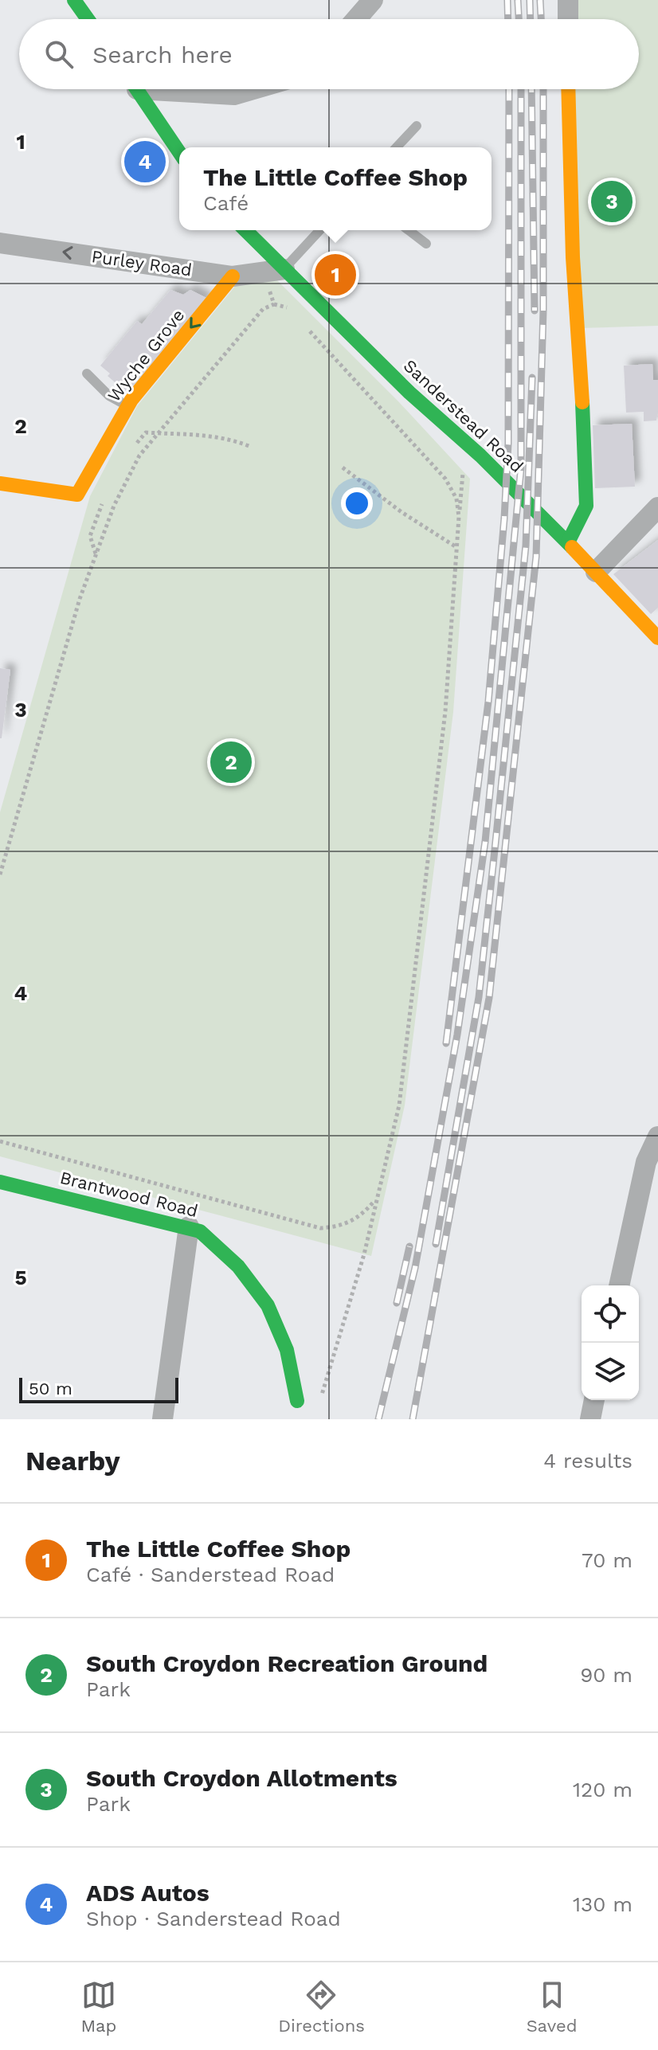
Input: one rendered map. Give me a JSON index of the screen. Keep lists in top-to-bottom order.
{
  "streets": {
    "street": [
      "Purley Road",
      "Wyche Grove",
      "Sanderstead Road",
      "Brantwood Road"
    ]
  },
  "crossings": [
    ["Purley Road", "Wyche Grove"],
    ["Purley Road", "Sanderstead Road"]
  ],
  "one_way": ["Purley Road", "Wyche Grove"],
  "scale_bar": "50 m",
  "page": {
    "search": "Search here",
    "pins": [
      "4",
      "3",
      "1",
      "2"
    ],
    "popup": ["The Little Coffee Shop", "Café"],
    "scale": "50 m",
    "heading": ["Nearby", "4 results"],
    "list": [
      {
        "mark": "1",
        "name": "The Little Coffee Shop",
        "note": "Café · Sanderstead Road",
        "value": "70 m"
      },
      {
        "mark": "2",
        "name": "South Croydon Recreation Ground",
        "note": "Park",
        "value": "90 m"
      },
      {
        "mark": "3",
        "name": "South Croydon Allotments",
        "note": "Park",
        "value": "120 m"
      },
      {
        "mark": "4",
        "name": "ADS Autos",
        "note": "Shop · Sanderstead Road",
        "value": "130 m"
      }
    ],
    "nav": ["Map", "Directions", "Saved"]
  },
  "grid": {
    "rows": [
      "1",
      "2",
      "3",
      "4",
      "5"
    ]
  }
}
